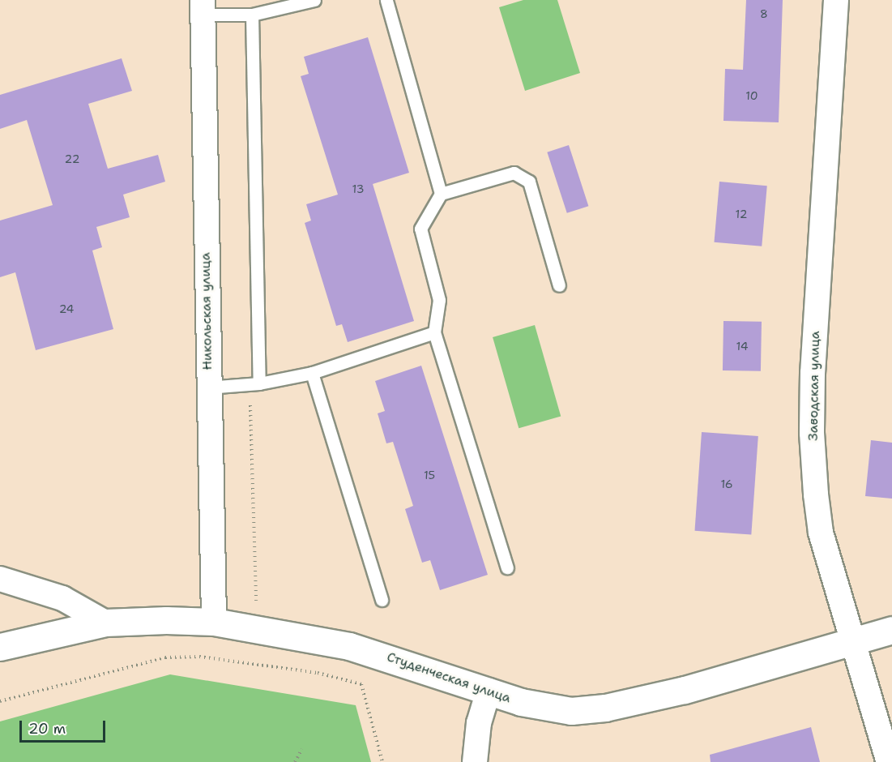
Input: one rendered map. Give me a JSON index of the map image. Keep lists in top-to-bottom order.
{
  "streets": {
    "street": ["Никольская улица", "Заводская улица", "Студенческая улица"]
  },
  "crossings": [
    ["Никольская улица", "Студенческая улица"],
    ["Заводская улица", "Студенческая улица"]
  ],
  "house_numbers": [
    "8",
    "10",
    "22",
    "13",
    "12",
    "24",
    "14",
    "15",
    "16"
  ],
  "scale_bar": "20 m"
}
